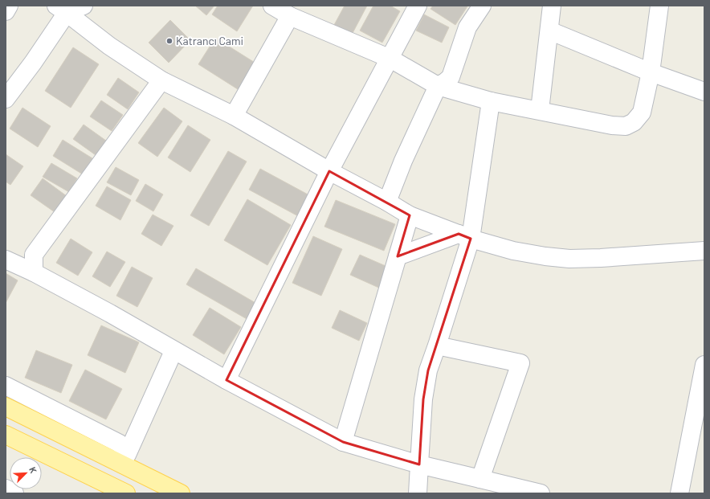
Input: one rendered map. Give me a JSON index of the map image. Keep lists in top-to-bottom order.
{
  "places": ["Katrancı Cami"],
  "north": "top right"
}
